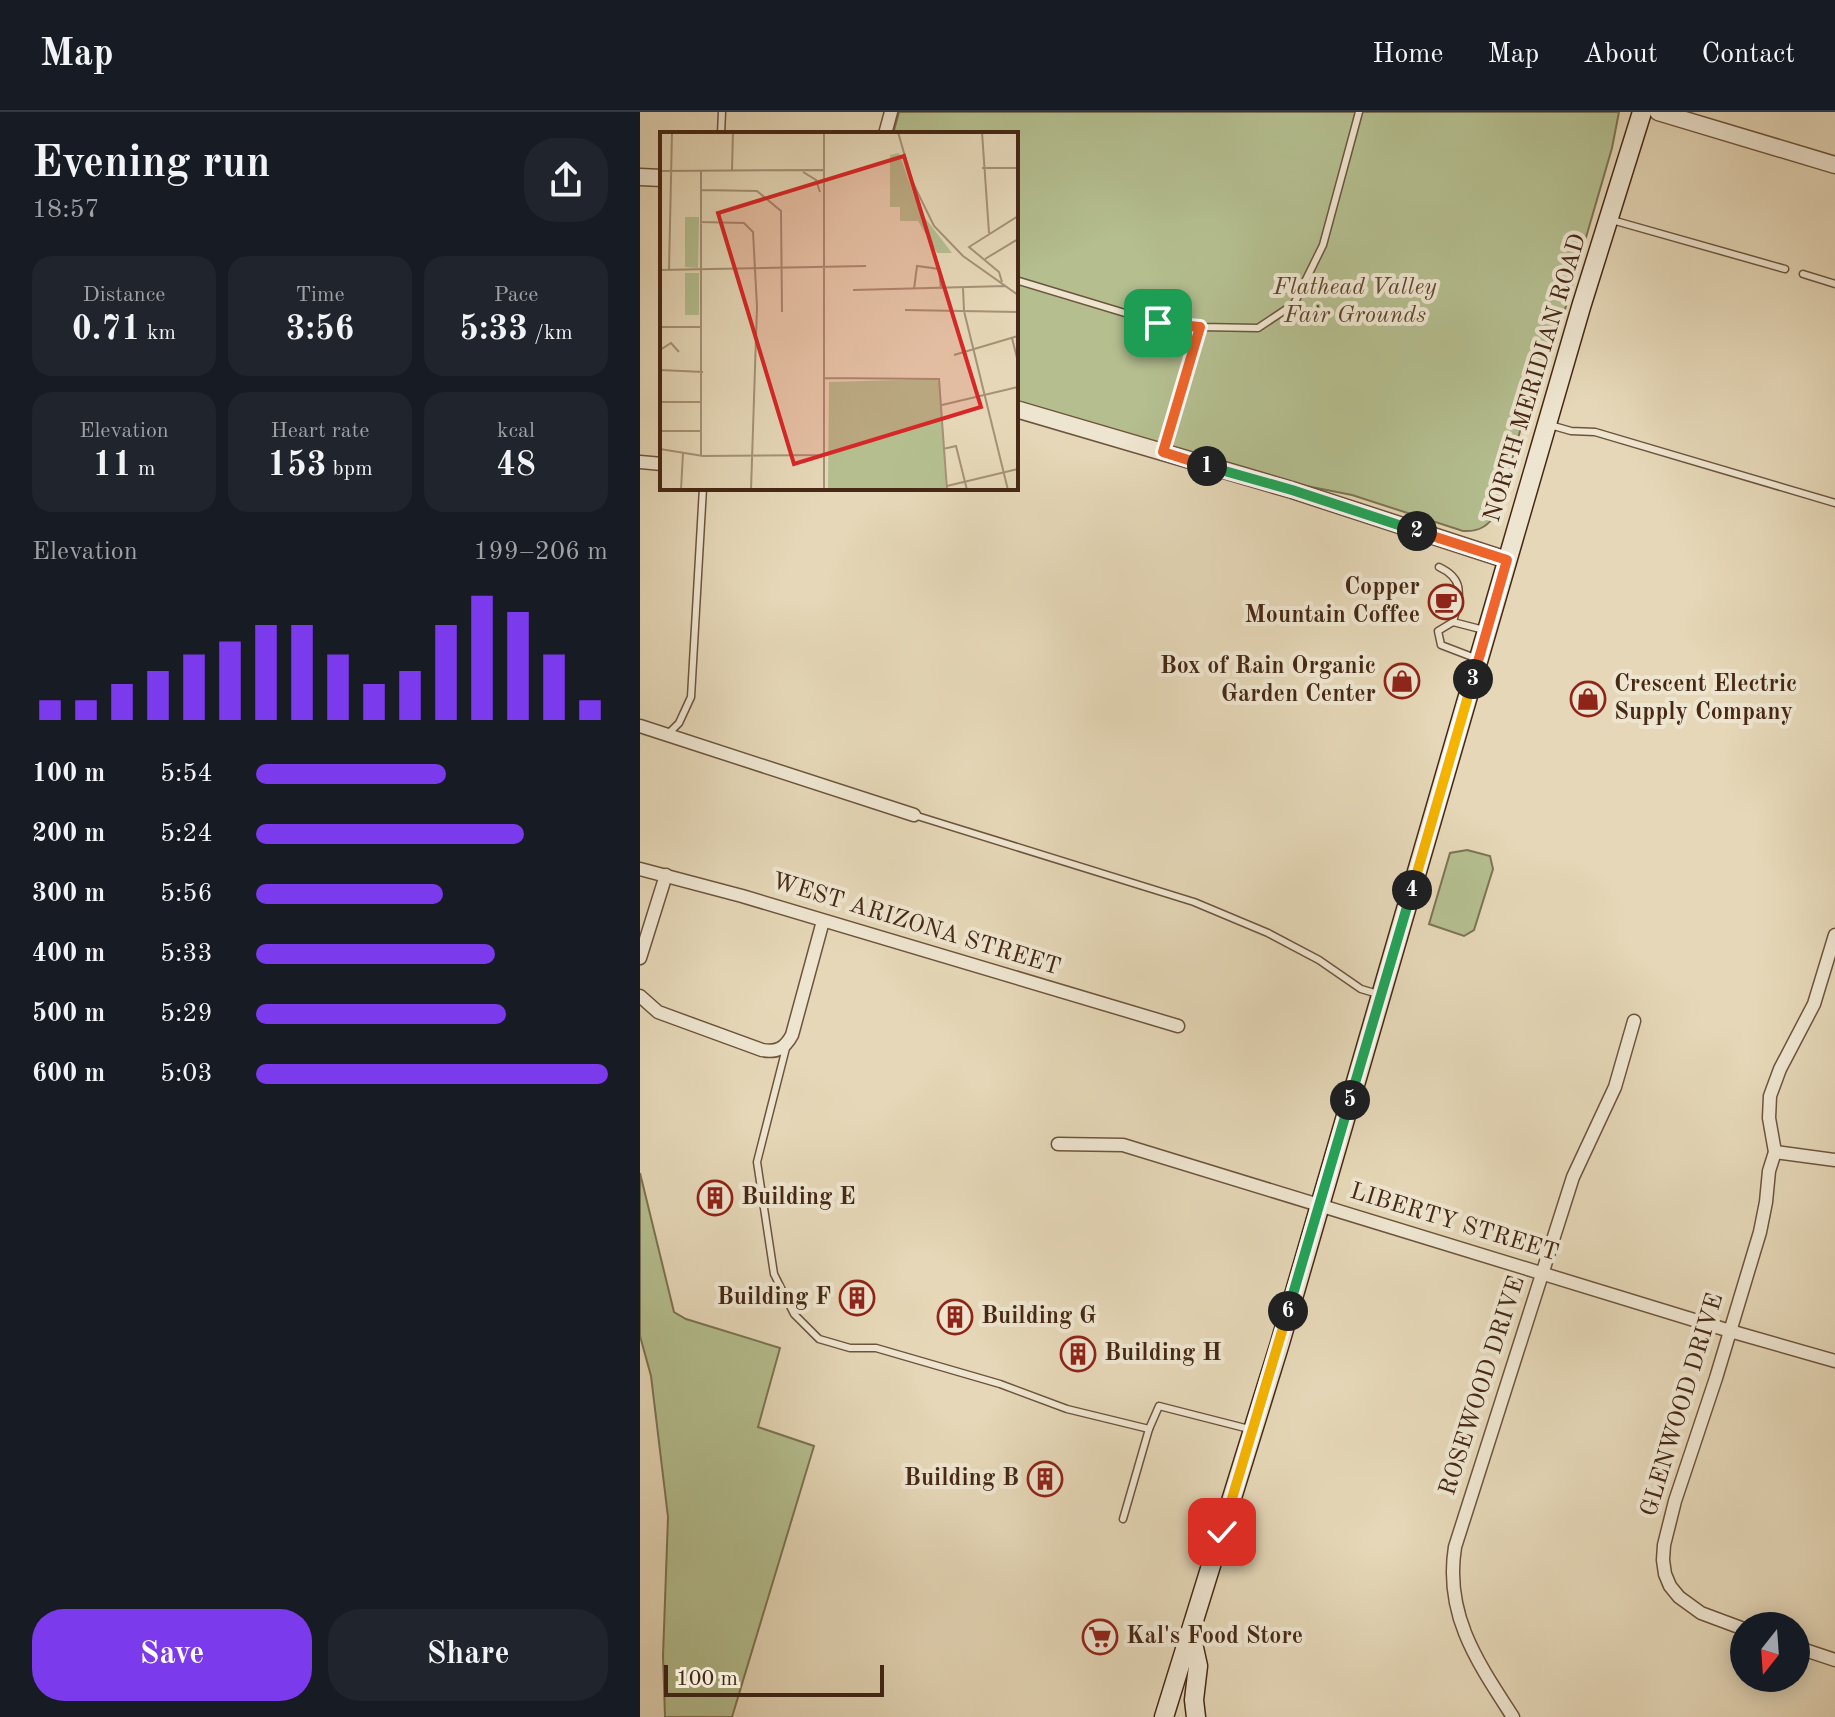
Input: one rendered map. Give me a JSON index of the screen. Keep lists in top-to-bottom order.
{
  "streets": {
    "main road": ["NORTH MERIDIAN ROAD"],
    "street": [
      "WEST ARIZONA STREET",
      "LIBERTY STREET",
      "ROSEWOOD DRIVE",
      "GLENWOOD DRIVE"
    ]
  },
  "crossings": [
    ["NORTH MERIDIAN ROAD", "LIBERTY STREET"],
    ["LIBERTY STREET", "ROSEWOOD DRIVE"],
    ["LIBERTY STREET", "GLENWOOD DRIVE"]
  ],
  "parks": ["Flathead Valley Fair Grounds"],
  "places": {
    "cafe": ["Copper Mountain Coffee"],
    "shop": ["Box of Rain Organic Garden Center", "Crescent Electric Supply Company"],
    "building": [
      "Building E",
      "Building F",
      "Building G",
      "Building H",
      "Building B"
    ],
    "supermarket": ["Kal's Food Store"]
  },
  "scale_bar": "100 m",
  "north": "bottom",
  "page": {
    "header": "Map",
    "nav": [
      "Home",
      "Map",
      "About",
      "Contact"
    ],
    "heading": ["Evening run", "18:57"],
    "stats": [
      ["Distance", "0.71 km"],
      ["Time", "3:56"],
      ["Pace", "5:33 /km"],
      ["Elevation", "11 m"],
      ["Heart rate", "153 bpm"],
      ["kcal", "48"]
    ],
    "pins": [
      "1",
      "2",
      "3",
      "4",
      "5",
      "6"
    ],
    "chart": ["Elevation", "199–206 m"],
    "list": [
      {
        "name": "100 m",
        "note": "5:54"
      },
      {
        "name": "200 m",
        "note": "5:24"
      },
      {
        "name": "300 m",
        "note": "5:56"
      },
      {
        "name": "400 m",
        "note": "5:33"
      },
      {
        "name": "500 m",
        "note": "5:29"
      },
      {
        "name": "600 m",
        "note": "5:03"
      }
    ],
    "buttons": ["Save", "Share"],
    "scale": "100 m"
  }
}
